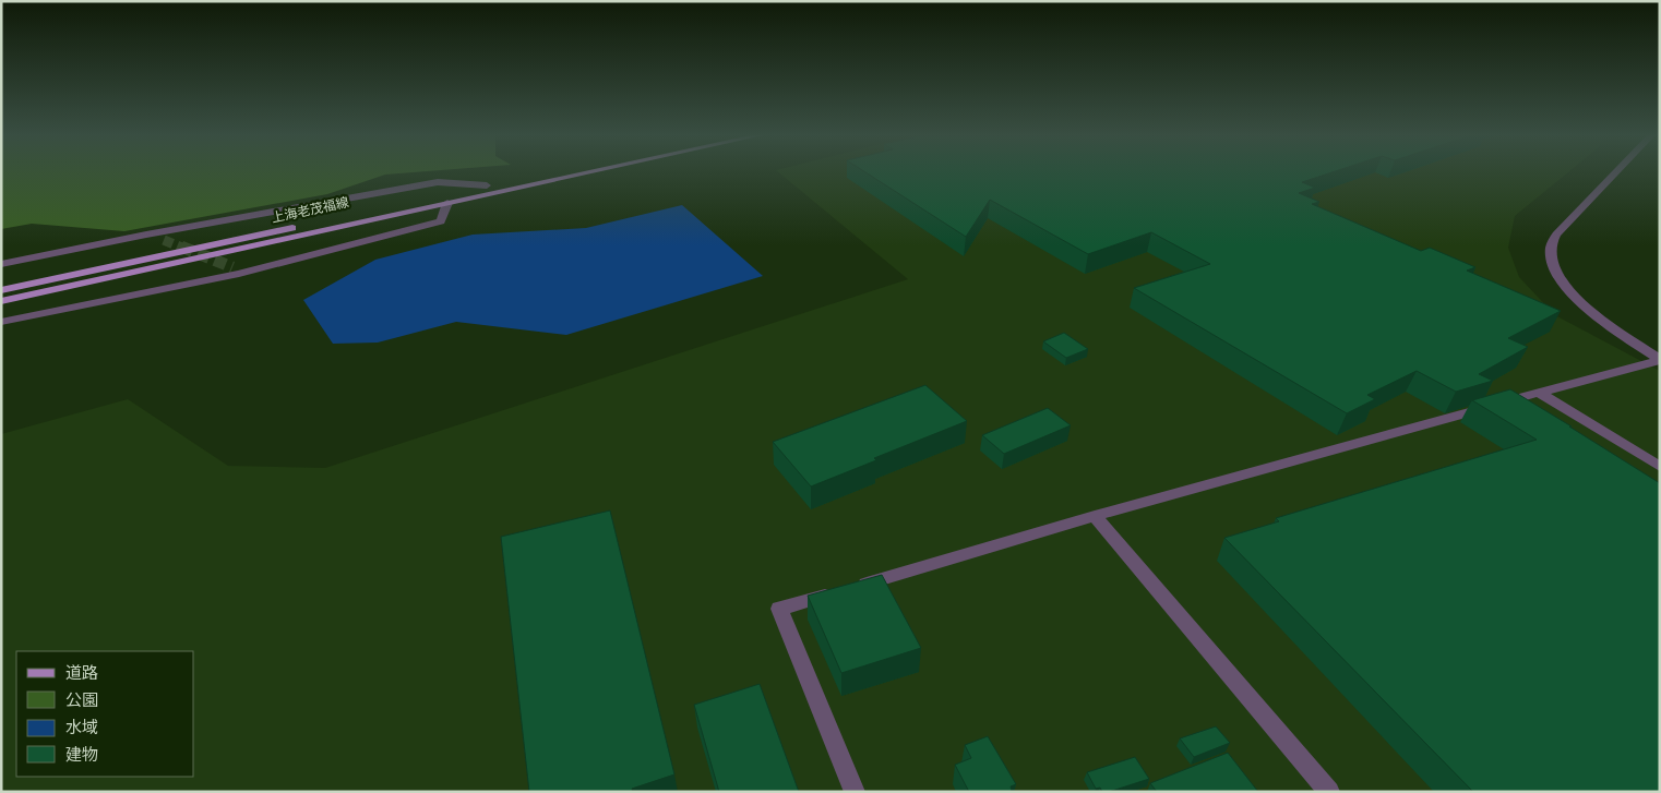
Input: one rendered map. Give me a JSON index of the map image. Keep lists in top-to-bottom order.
{
  "streets": {
    "main road": ["上海老茂福線"]
  },
  "legend": [
    "道路",
    "公園",
    "水域",
    "建物"
  ]
}
